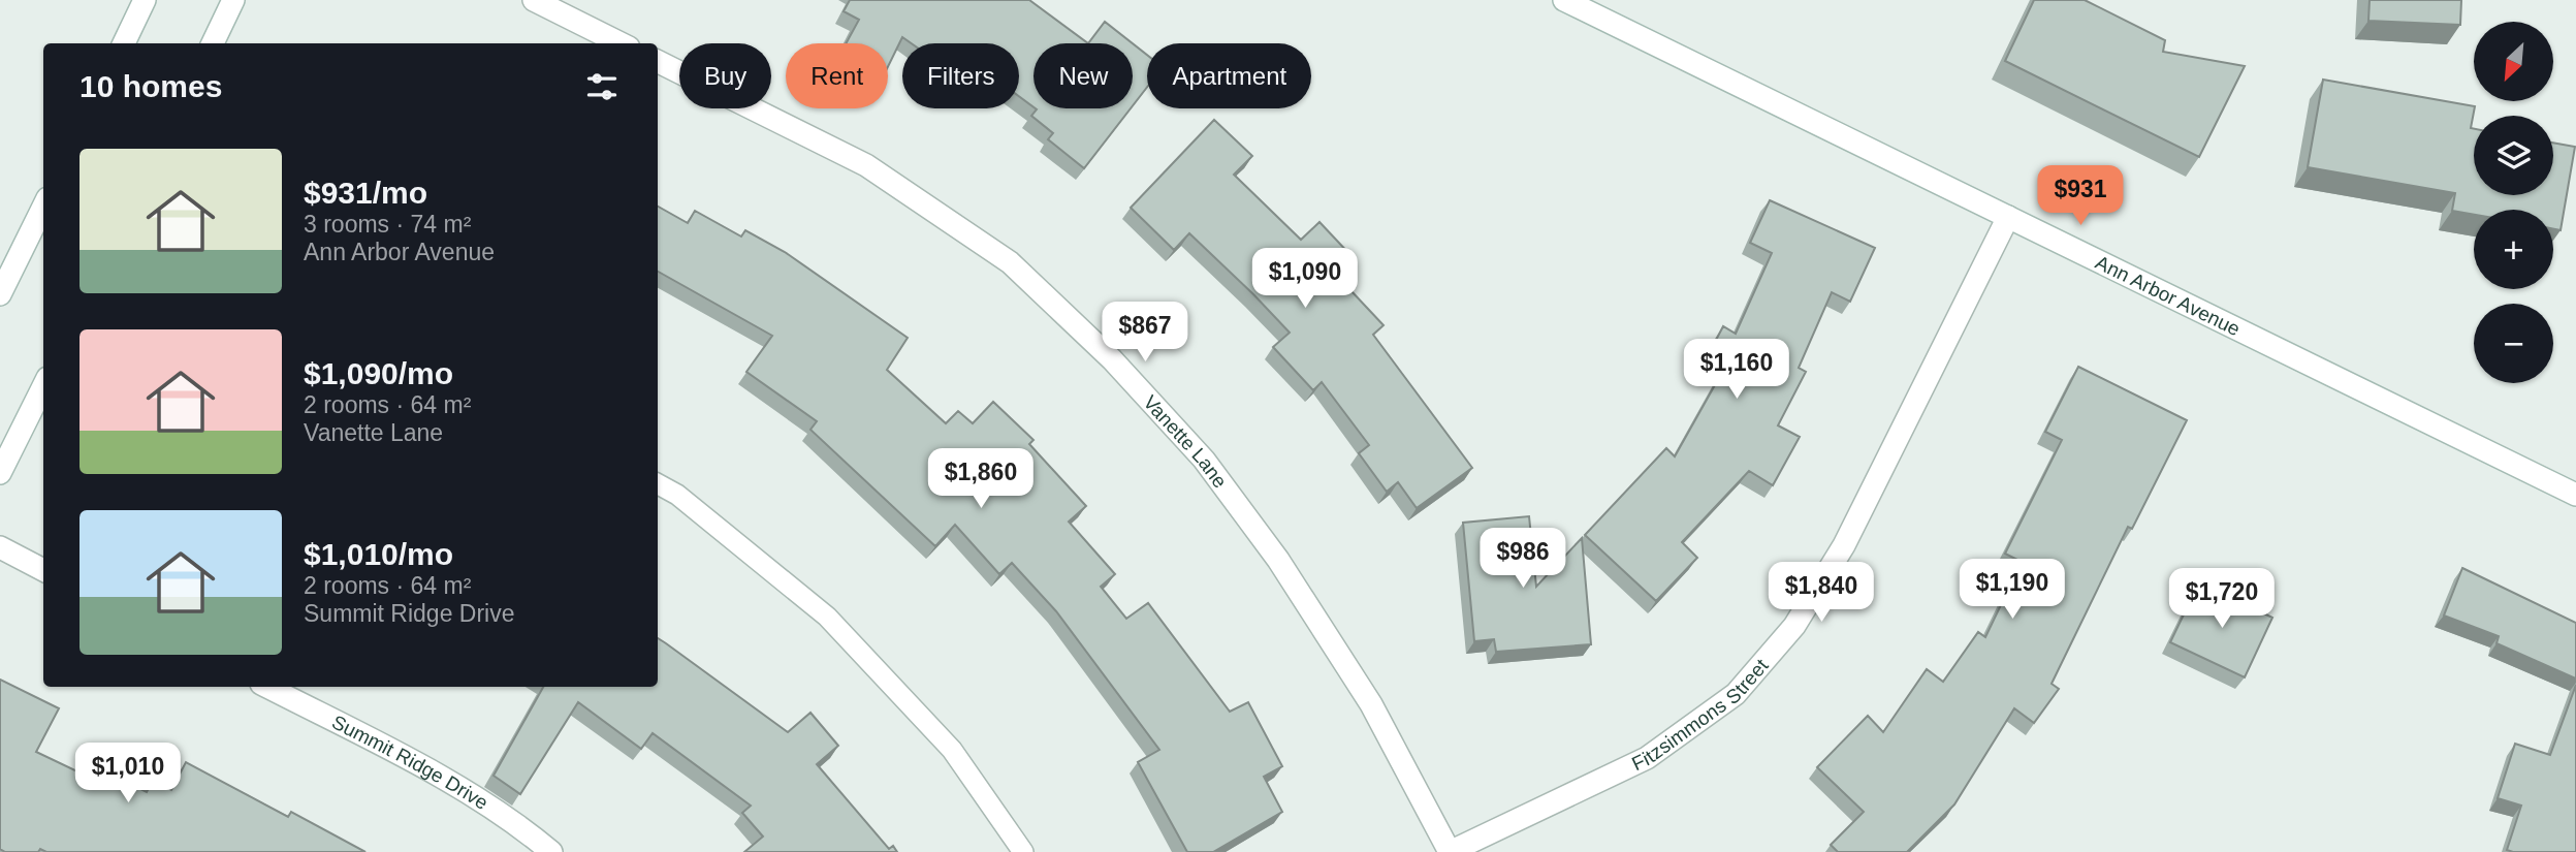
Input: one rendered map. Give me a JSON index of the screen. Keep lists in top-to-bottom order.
{
  "streets": {
    "street": [
      "Ann Arbor Avenue",
      "Vanette Lane",
      "Fitzsimmons Street",
      "Summit Ridge Drive"
    ]
  },
  "crossings": [
    ["Ann Arbor Avenue", "Fitzsimmons Street"],
    ["Vanette Lane", "Fitzsimmons Street"]
  ],
  "north": "bottom left",
  "page": {
    "map_buttons": ["+", "−"],
    "chip": [
      "Buy",
      "Rent",
      "Filters",
      "New",
      "Apartment"
    ],
    "heading": "10 homes",
    "list": [
      {
        "name": "$931/mo",
        "note": "3 rooms · 74 m² · Ann Arbor Avenue"
      },
      {
        "name": "$1,090/mo",
        "note": "2 rooms · 64 m² · Vanette Lane"
      },
      {
        "name": "$1,010/mo",
        "note": "2 rooms · 64 m² · Summit Ridge Drive"
      }
    ],
    "price": [
      "$931",
      "$1,090",
      "$867",
      "$1,160",
      "$1,860",
      "$986",
      "$1,190",
      "$1,840",
      "$1,720",
      "$1,010"
    ]
  }
}
